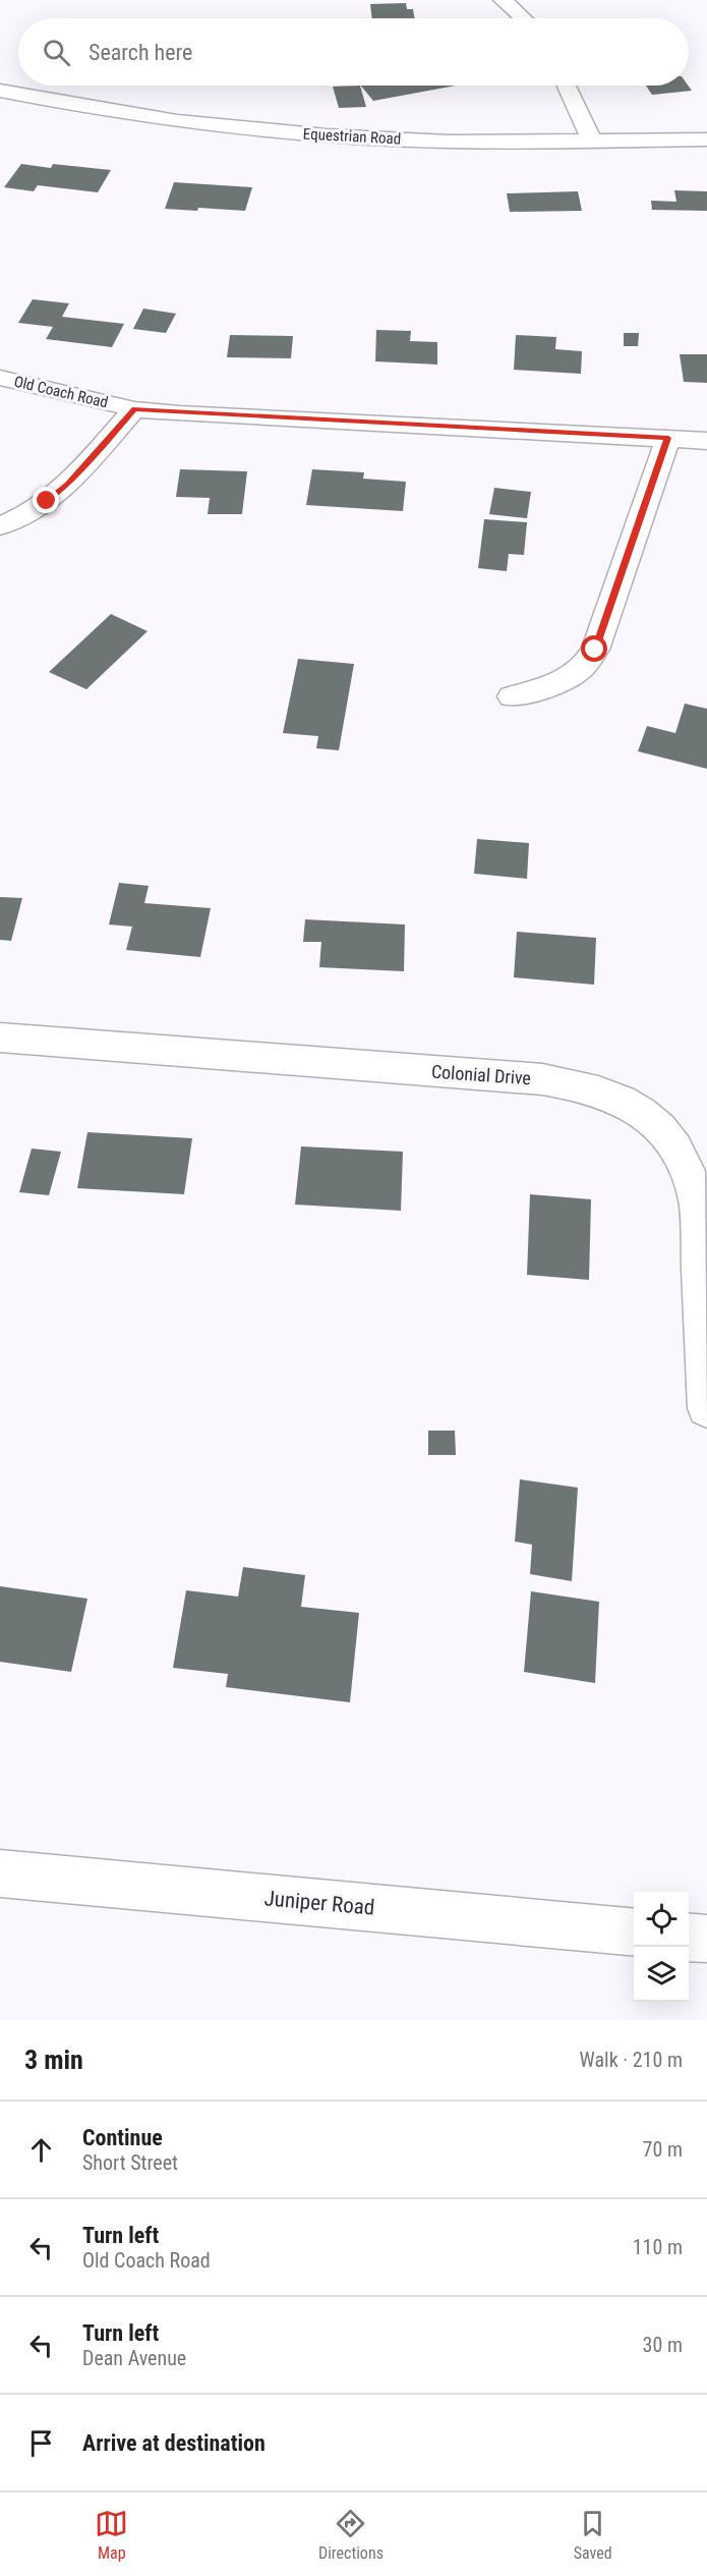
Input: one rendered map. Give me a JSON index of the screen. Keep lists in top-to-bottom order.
{
  "streets": {
    "street": [
      "Equestrian Road",
      "Old Coach Road",
      "Colonial Drive",
      "Juniper Road"
    ]
  },
  "page": {
    "search": "Search here",
    "heading": ["3 min", "Walk · 210 m"],
    "list": [
      ["Continue", "Short Street", "70 m"],
      ["Turn left", "Old Coach Road", "110 m"],
      ["Turn left", "Dean Avenue", "30 m"],
      "Arrive at destination"
    ],
    "nav": ["Map", "Directions", "Saved"]
  }
}
